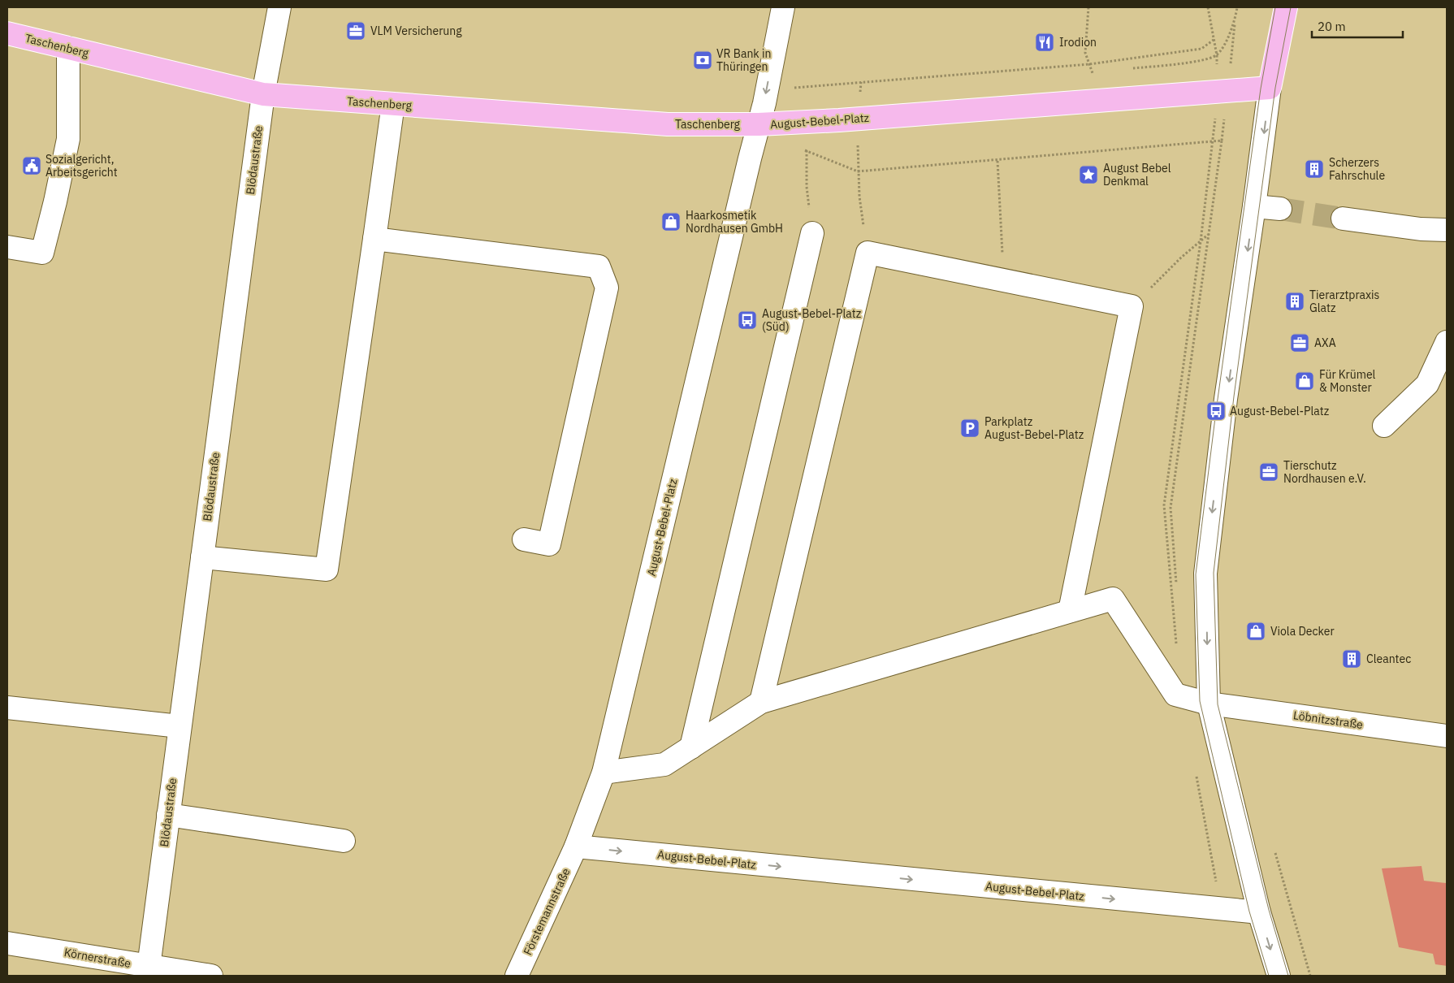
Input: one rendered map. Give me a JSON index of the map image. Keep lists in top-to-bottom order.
{
  "streets": {
    "main road": ["Taschenberg", "August-Bebel-Platz"],
    "street": [
      "Blödaustraße",
      "Löbnitzstraße",
      "Förstemannstraße",
      "Körnerstraße"
    ]
  },
  "crossings": [
    ["Taschenberg", "August-Bebel-Platz"],
    ["Taschenberg", "Blödaustraße"],
    ["August-Bebel-Platz", "Förstemannstraße"],
    ["Blödaustraße", "Körnerstraße"]
  ],
  "one_way": ["August-Bebel-Platz"],
  "places": {
    "office": ["VLM Versicherung", "AXA", "Tierschutz Nordhausen e.V."],
    "restaurant": ["Irodion"],
    "bank": ["VR Bank in Thüringen"],
    "public building": ["Sozialgericht, Arbeitsgericht"],
    "building": ["Scherzers Fahrschule", "Tierarztpraxis Glatz", "Cleantec"],
    "place": ["August Bebel Denkmal"],
    "shop": ["Haarkosmetik Nordhausen GmbH", "Für Krümel & Monster", "Viola Decker"],
    "bus stop": ["August-Bebel-Platz (Süd)", "August-Bebel-Platz"],
    "parking": ["Parkplatz August-Bebel-Platz"]
  },
  "scale_bar": "20 m"
}
